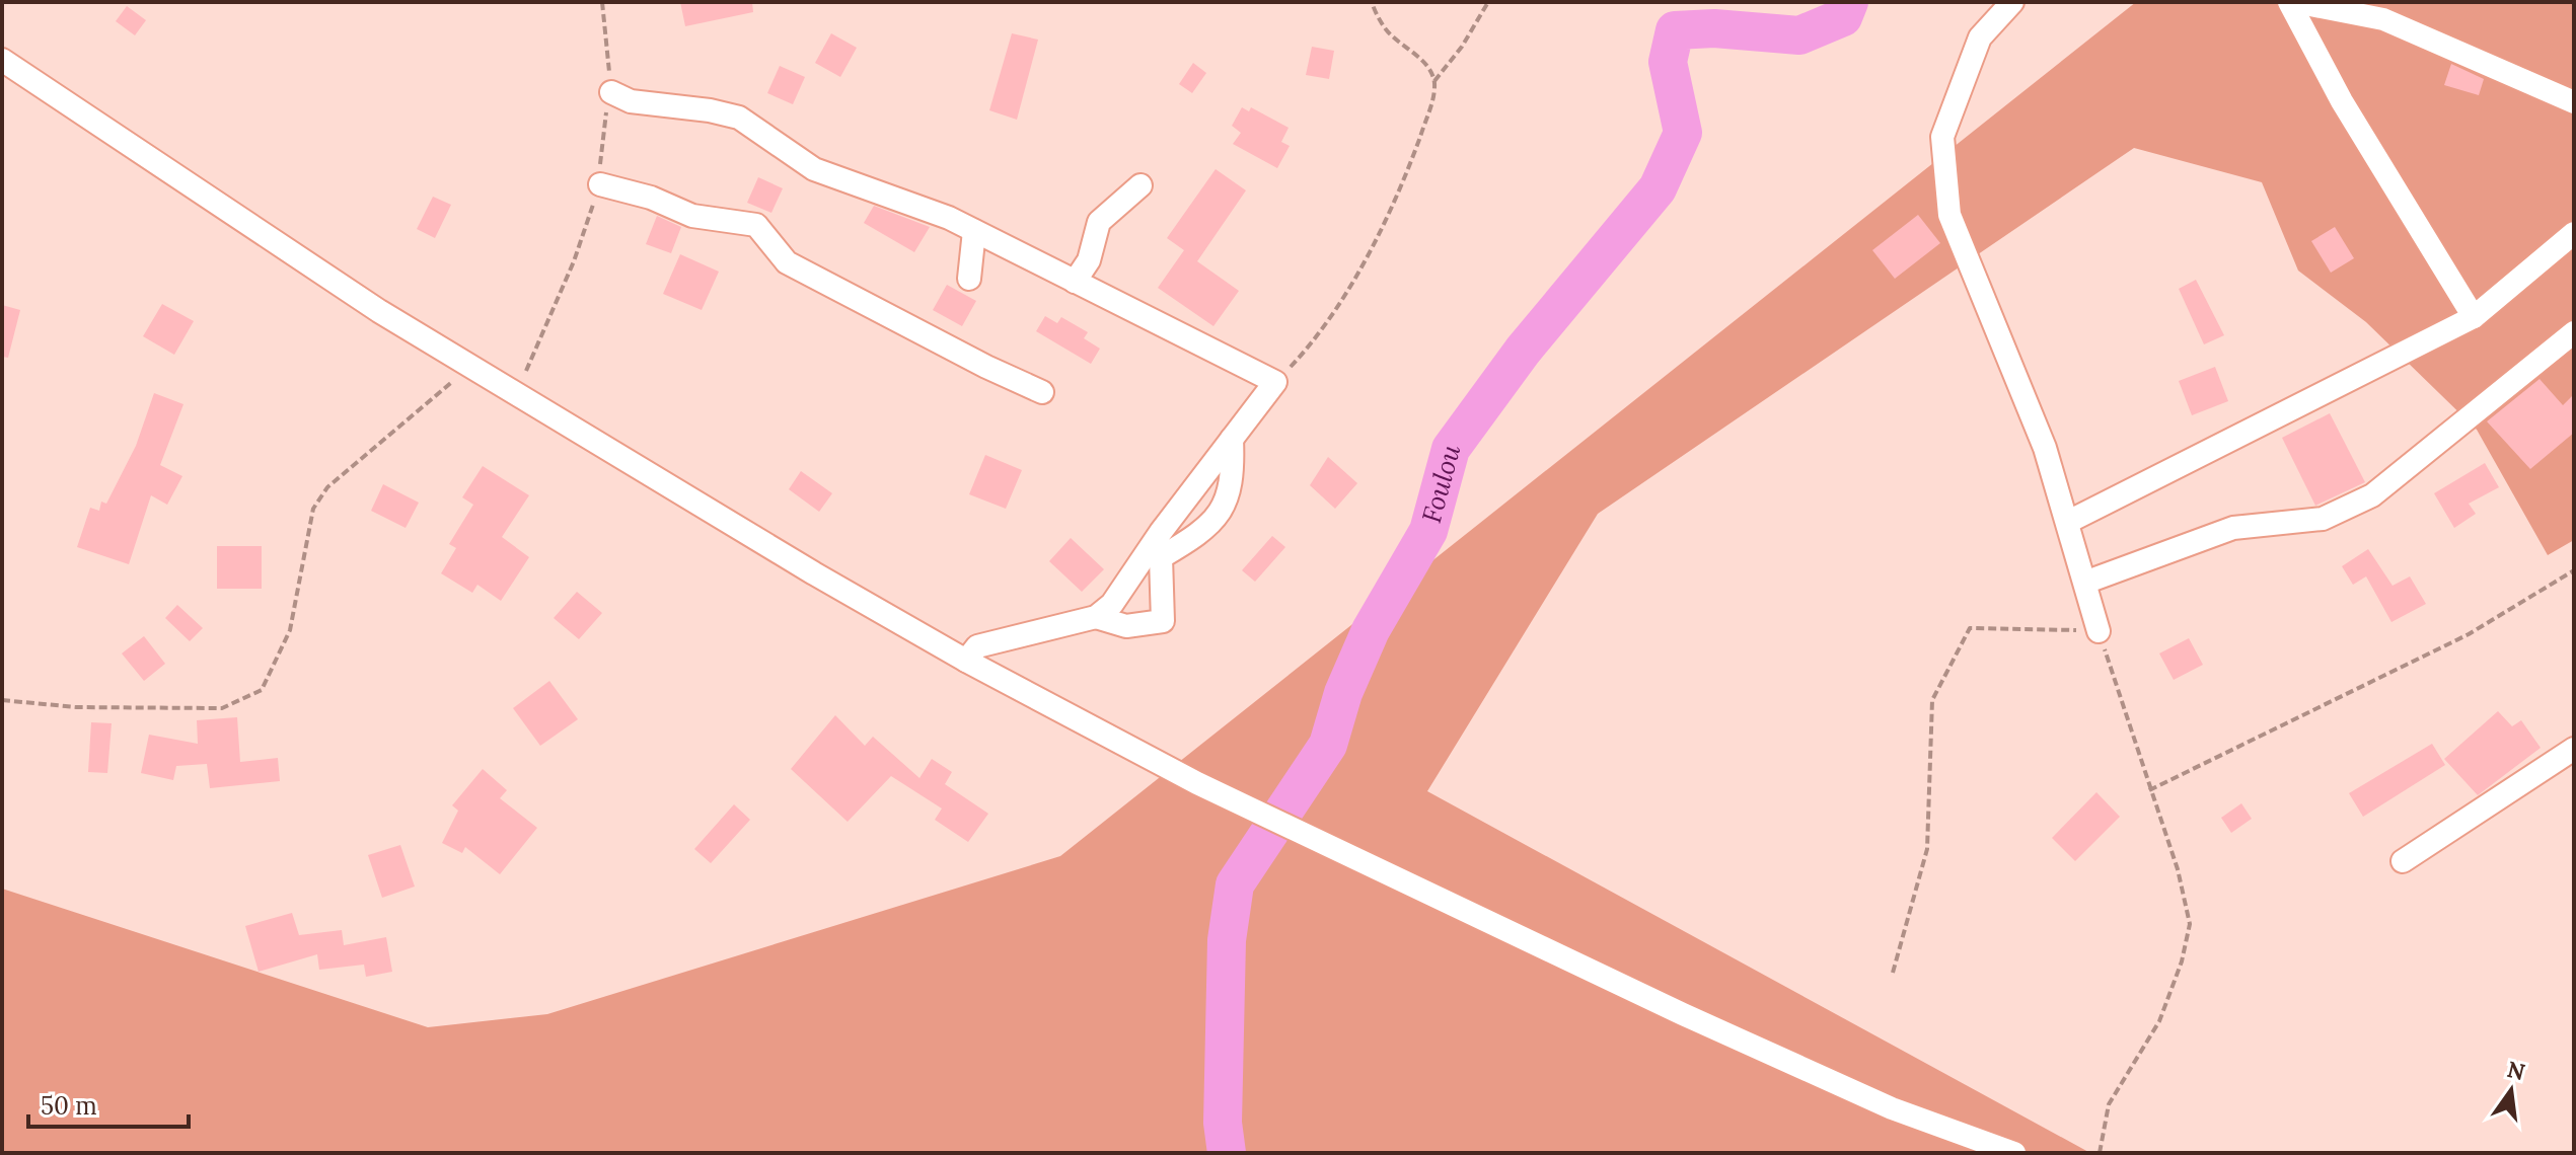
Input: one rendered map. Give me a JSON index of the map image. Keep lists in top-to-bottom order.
{
  "water": ["Foulou"],
  "scale_bar": "50 m",
  "north": "top"
}
